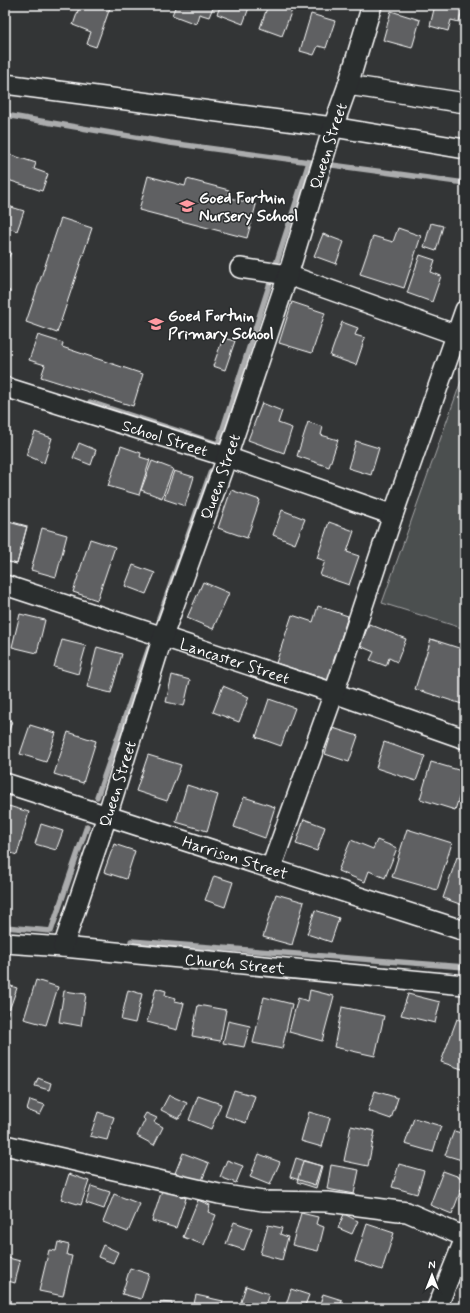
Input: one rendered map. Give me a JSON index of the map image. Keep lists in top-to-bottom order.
{
  "streets": {
    "street": [
      "Queen Street",
      "School Street",
      "Lancaster Street",
      "Harrison Street",
      "Church Street"
    ]
  },
  "crossings": [
    ["Queen Street", "School Street"],
    ["Queen Street", "Lancaster Street"],
    ["Queen Street", "Harrison Street"],
    ["Queen Street", "Church Street"]
  ],
  "places": {
    "school or university": ["Goed Fortuin Nursery School", "Goed Fortuin Primary School"]
  },
  "north": "top"
}
